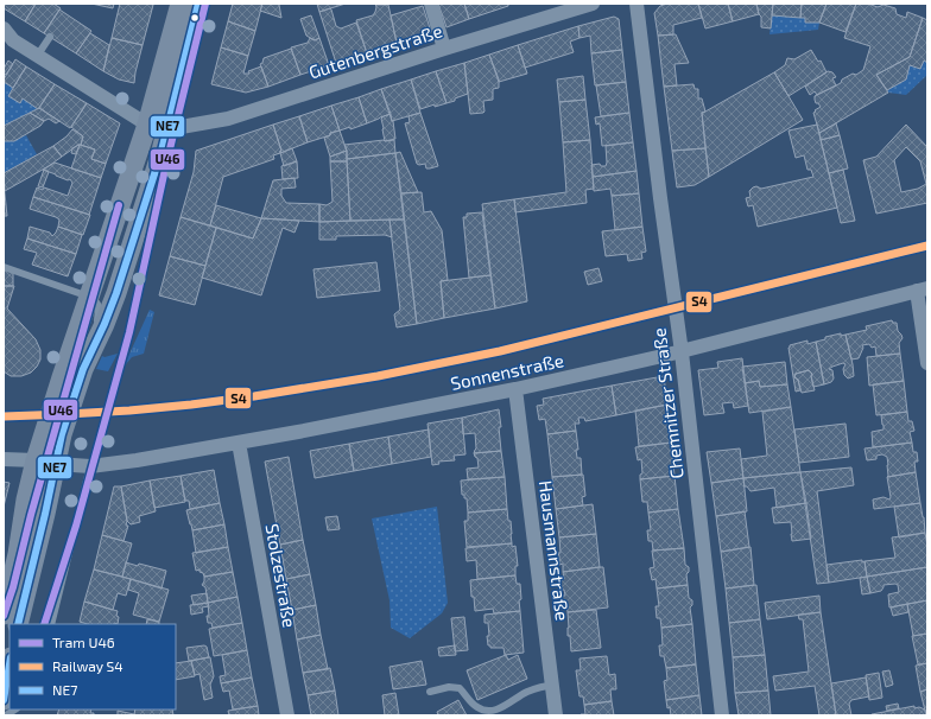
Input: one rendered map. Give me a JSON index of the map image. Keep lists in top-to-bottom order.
{
  "streets": {
    "street": [
      "Gutenbergstraße",
      "Sonnenstraße",
      "Chemnitzer Straße",
      "Hausmannstraße",
      "Stolzestraße"
    ]
  },
  "crossings": [
    ["Sonnenstraße", "Chemnitzer Straße"],
    ["Sonnenstraße", "Hausmannstraße"],
    ["Sonnenstraße", "Stolzestraße"]
  ],
  "lines": ["tram line U46", "transit line NE7", "rail line S4"],
  "legend": ["Tram U46", "Railway S4", "NE7"]
}
